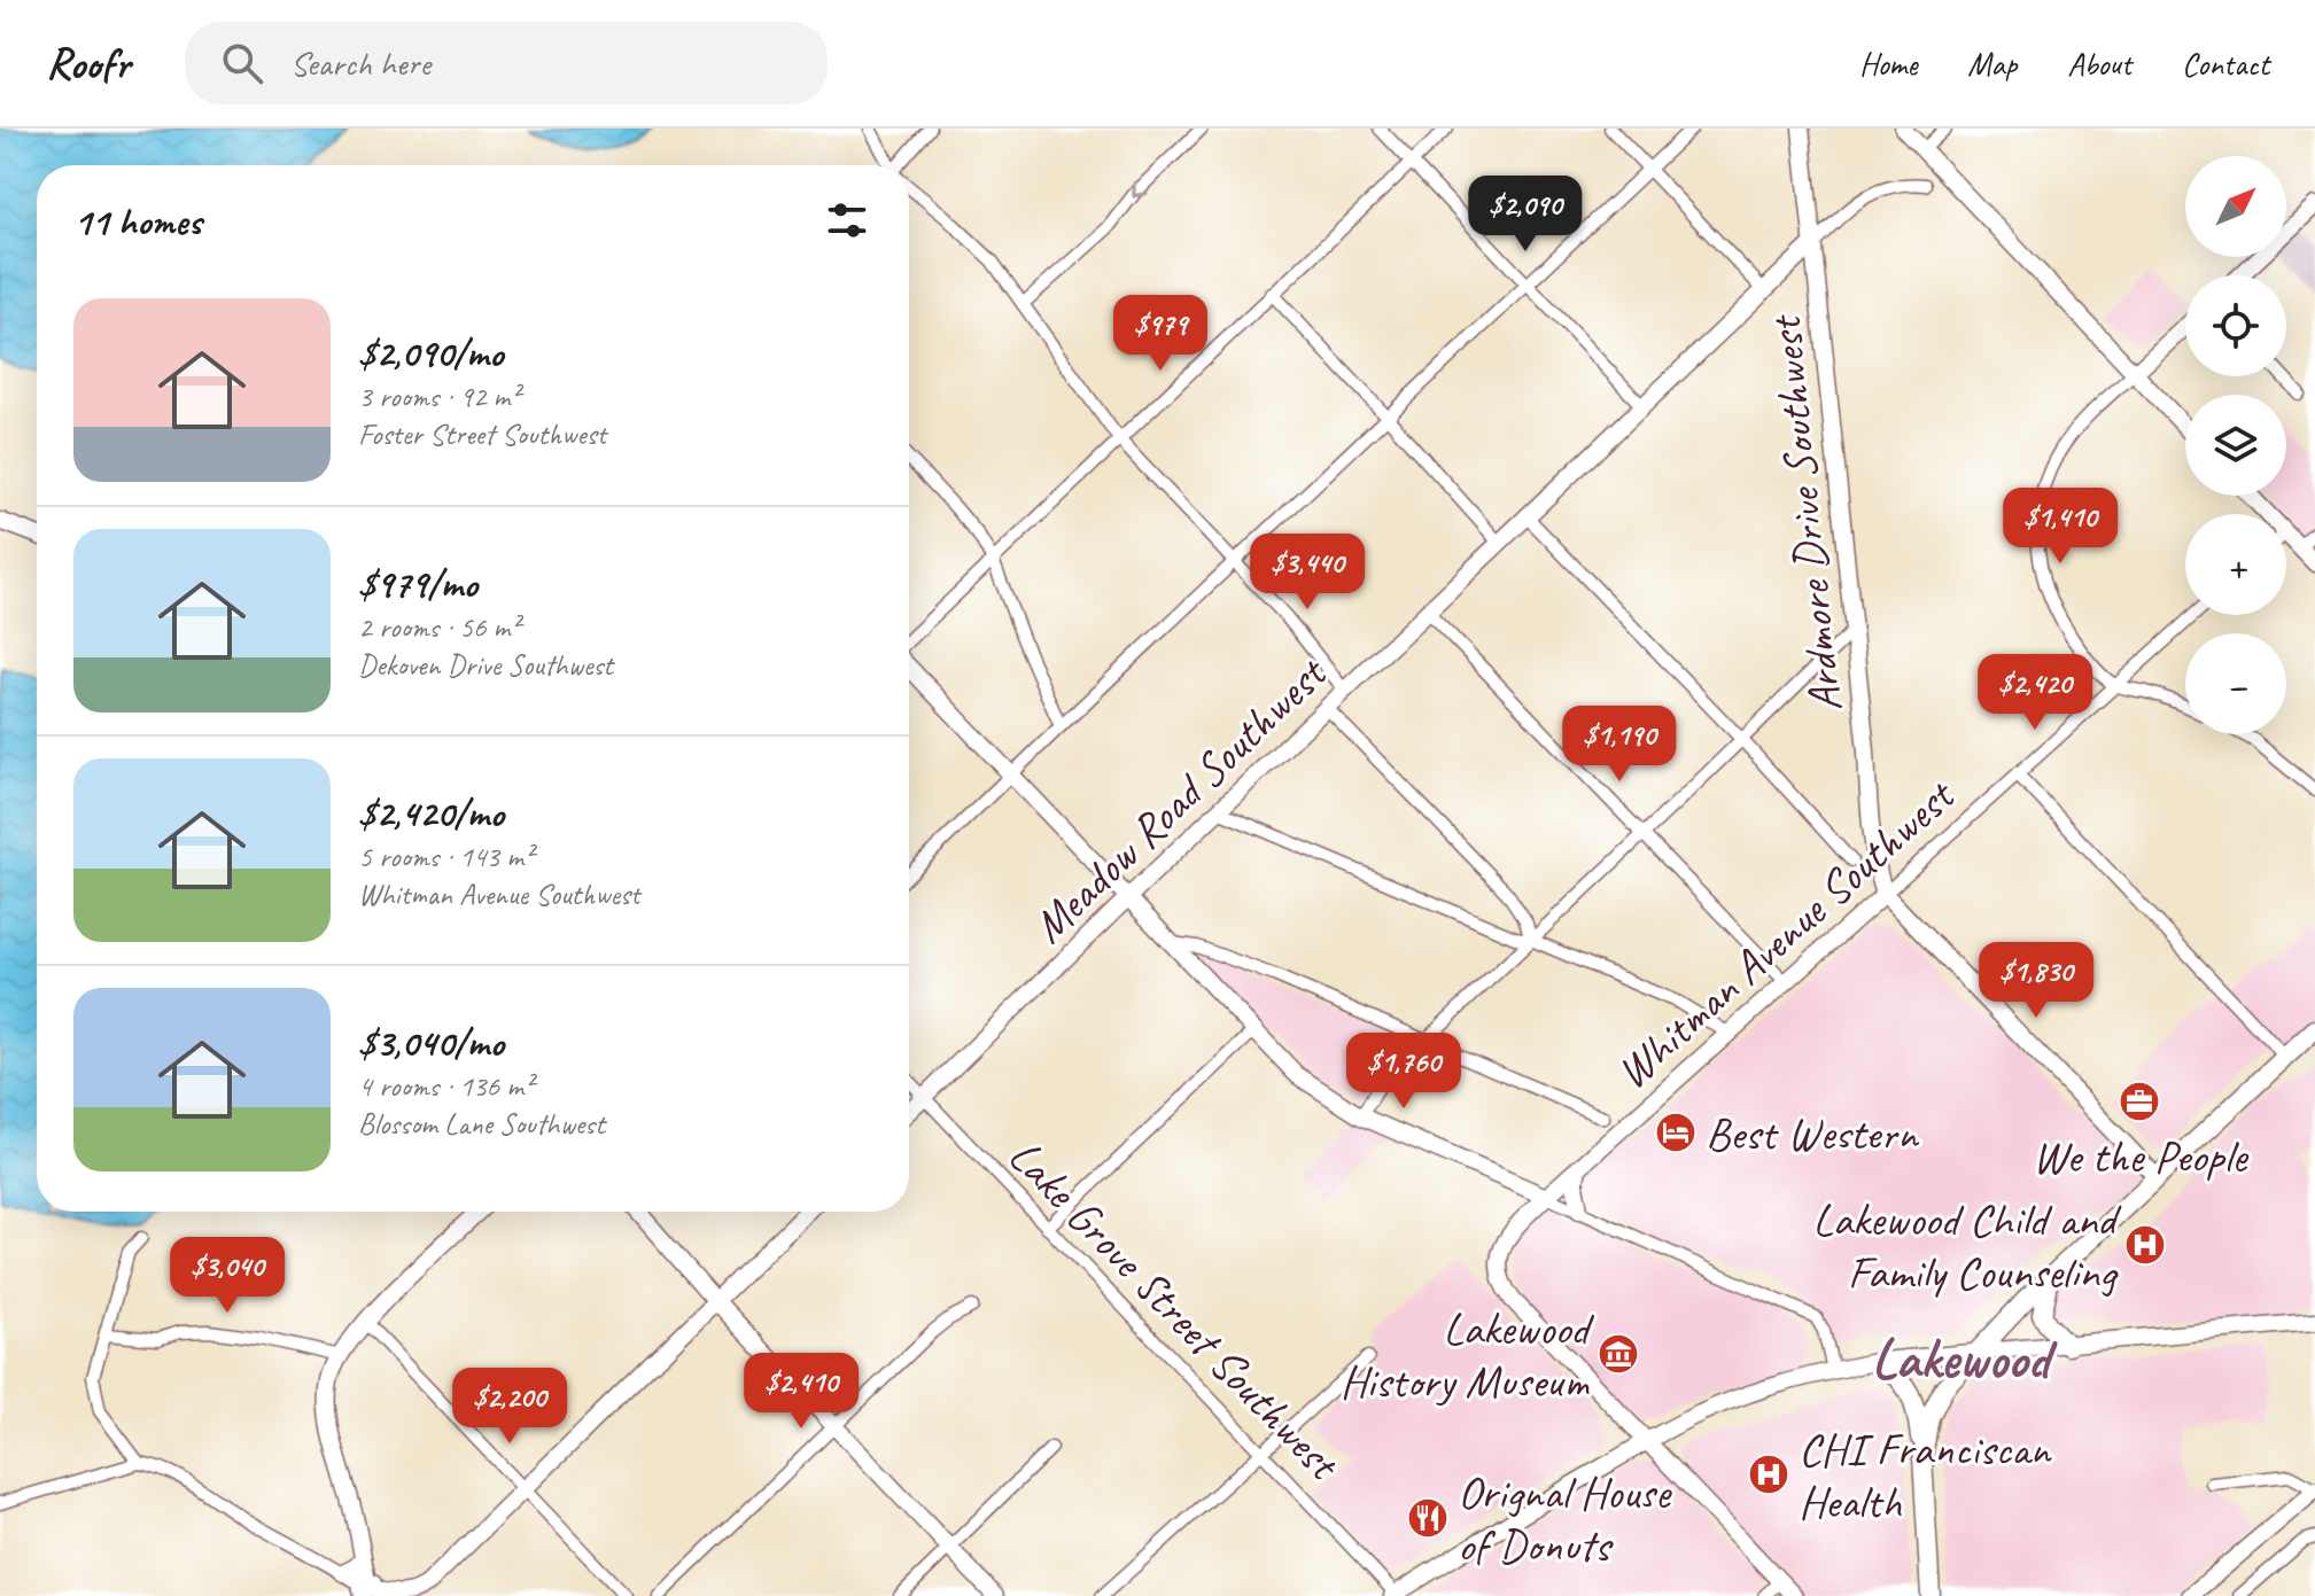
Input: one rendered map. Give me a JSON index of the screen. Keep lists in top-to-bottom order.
{
  "streets": {
    "street": [
      "Ardmore Drive Southwest",
      "Meadow Road Southwest",
      "Whitman Avenue Southwest",
      "Lake Grove Street Southwest"
    ]
  },
  "crossings": [
    ["Ardmore Drive Southwest", "Meadow Road Southwest"],
    ["Ardmore Drive Southwest", "Whitman Avenue Southwest"],
    ["Meadow Road Southwest", "Lake Grove Street Southwest"]
  ],
  "districts": ["Lakewood"],
  "places": {
    "office": ["We the People"],
    "hotel": ["Best Western"],
    "hospital": ["Lakewood Child and Family Counseling", "CHI Franciscan Health"],
    "museum": ["Lakewood History Museum"],
    "restaurant": ["Orignal House of Donuts"]
  },
  "north": "top right",
  "page": {
    "header": "Roofr",
    "search": "Search here",
    "nav": [
      "Home",
      "Map",
      "About",
      "Contact"
    ],
    "map_buttons": ["+", "−"],
    "heading": "11 homes",
    "price": [
      "$2,090",
      "$979",
      "$1,410",
      "$3,440",
      "$2,420",
      "$1,190",
      "$1,830",
      "$1,760",
      "$3,040",
      "$2,410",
      "$2,200"
    ],
    "list": [
      {
        "name": "$2,090/mo",
        "note": "3 rooms · 92 m² · Foster Street Southwest"
      },
      {
        "name": "$979/mo",
        "note": "2 rooms · 56 m² · Dekoven Drive Southwest"
      },
      {
        "name": "$2,420/mo",
        "note": "5 rooms · 143 m² · Whitman Avenue Southwest"
      },
      {
        "name": "$3,040/mo",
        "note": "4 rooms · 136 m² · Blossom Lane Southwest"
      }
    ]
  }
}
